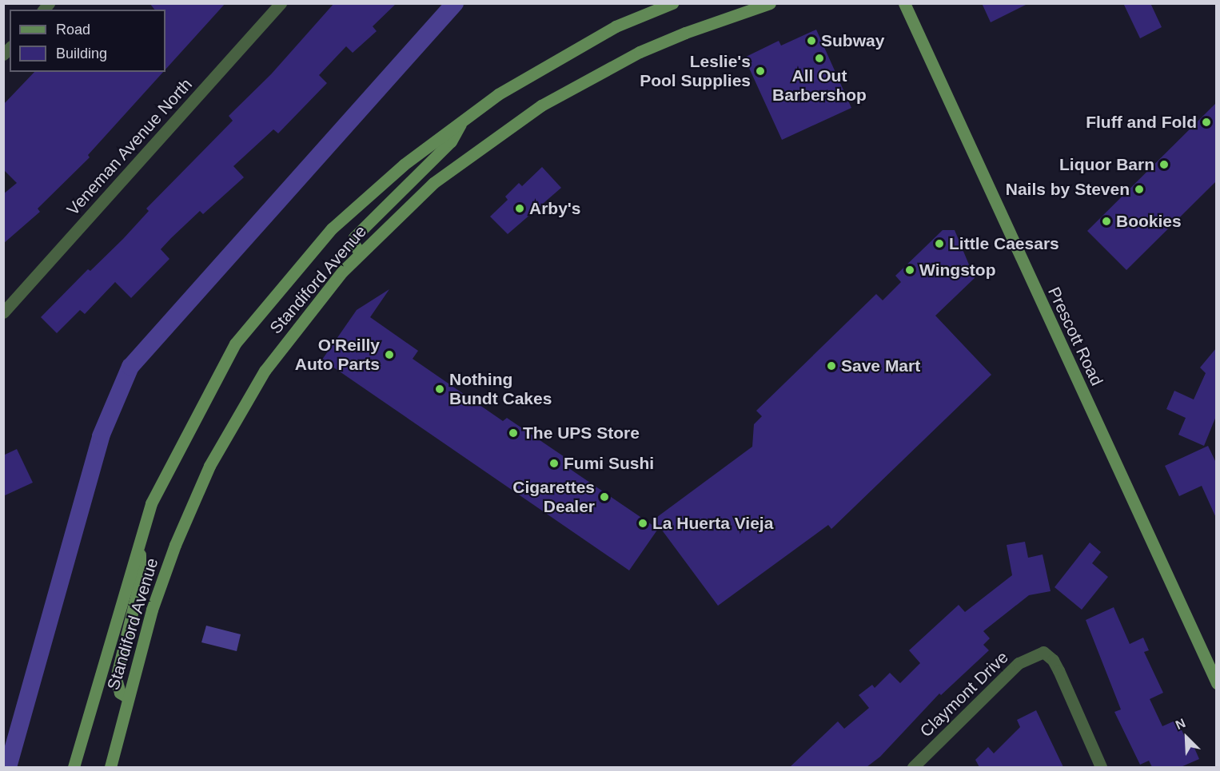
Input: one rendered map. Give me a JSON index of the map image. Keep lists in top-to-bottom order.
{
  "streets": {
    "main road": ["Standiford Avenue", "Prescott Road"],
    "street": ["Veneman Avenue North", "Claymont Drive"]
  },
  "places": [
    "Subway",
    "All Out Barbershop",
    "Leslie's Pool Supplies",
    "Fluff and Fold",
    "Liquor Barn",
    "Nails by Steven",
    "Arby's",
    "Bookies",
    "Little Caesars",
    "Wingstop",
    "O'Reilly Auto Parts",
    "Save Mart",
    "Nothing Bundt Cakes",
    "The UPS Store",
    "Fumi Sushi",
    "Cigarettes Dealer",
    "La Huerta Vieja"
  ],
  "legend": ["Road", "Building"],
  "north": "top left"
}
